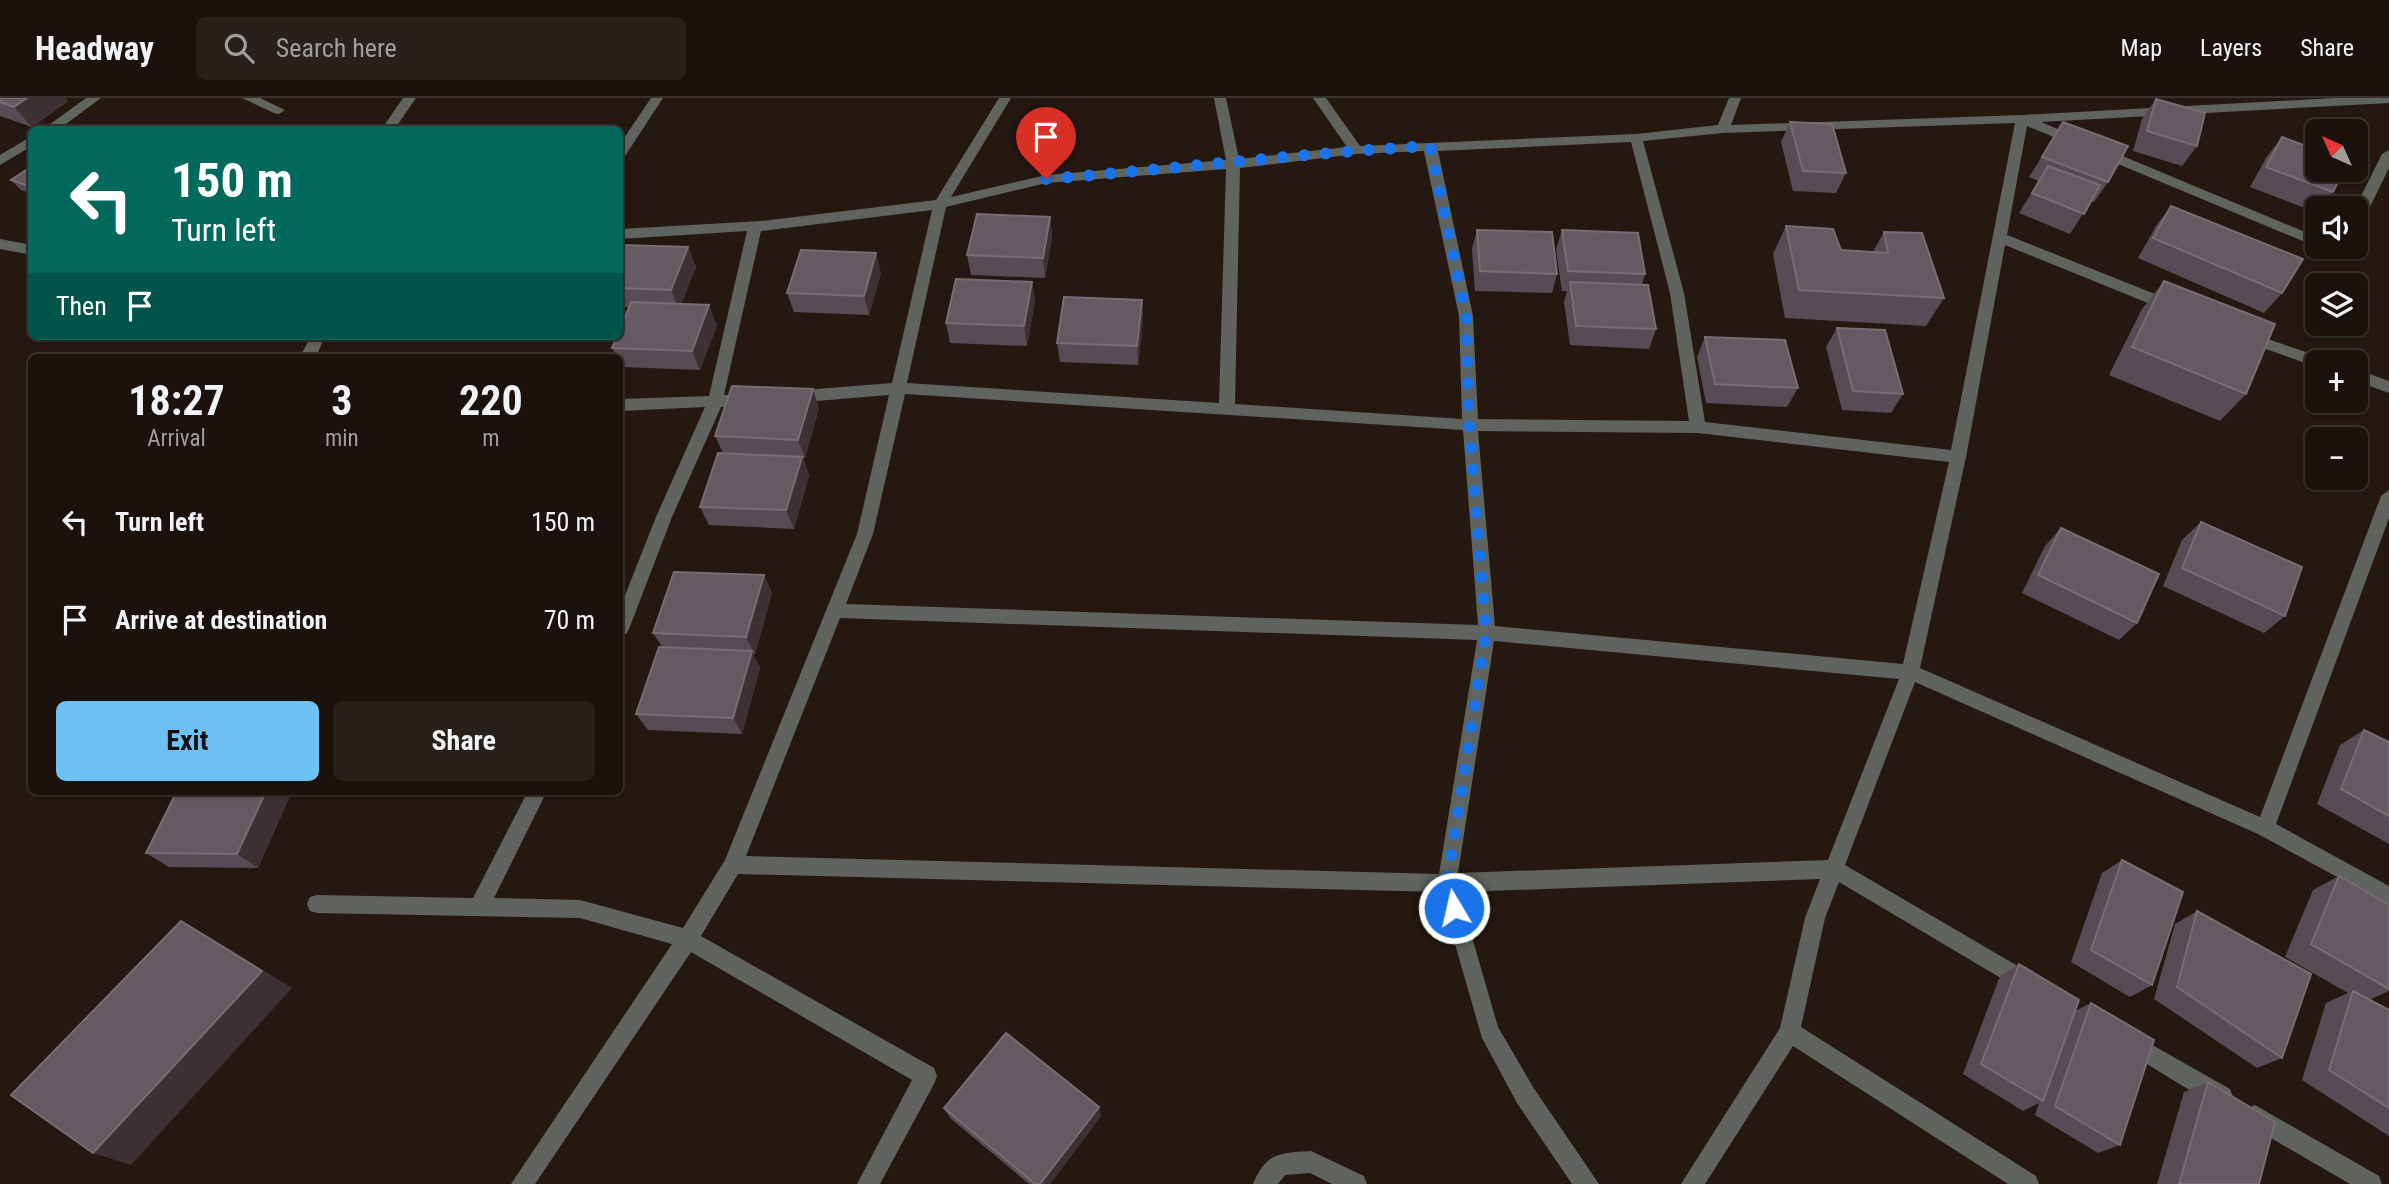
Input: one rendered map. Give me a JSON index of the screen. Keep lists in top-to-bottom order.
{
  "north": "top left",
  "page": {
    "header": "Headway",
    "search": "Search here",
    "nav": ["Map", "Layers", "Share"],
    "map_buttons": ["+", "−"],
    "turn": ["150 m", "Turn left"],
    "then": "Then",
    "eta": [
      "18:27",
      "Arrival",
      "3",
      "min",
      "220",
      "m"
    ],
    "list": [
      {
        "name": "Turn left",
        "value": "150 m"
      },
      {
        "name": "Arrive at destination",
        "value": "70 m"
      }
    ],
    "buttons": ["Exit", "Share"]
  }
}
